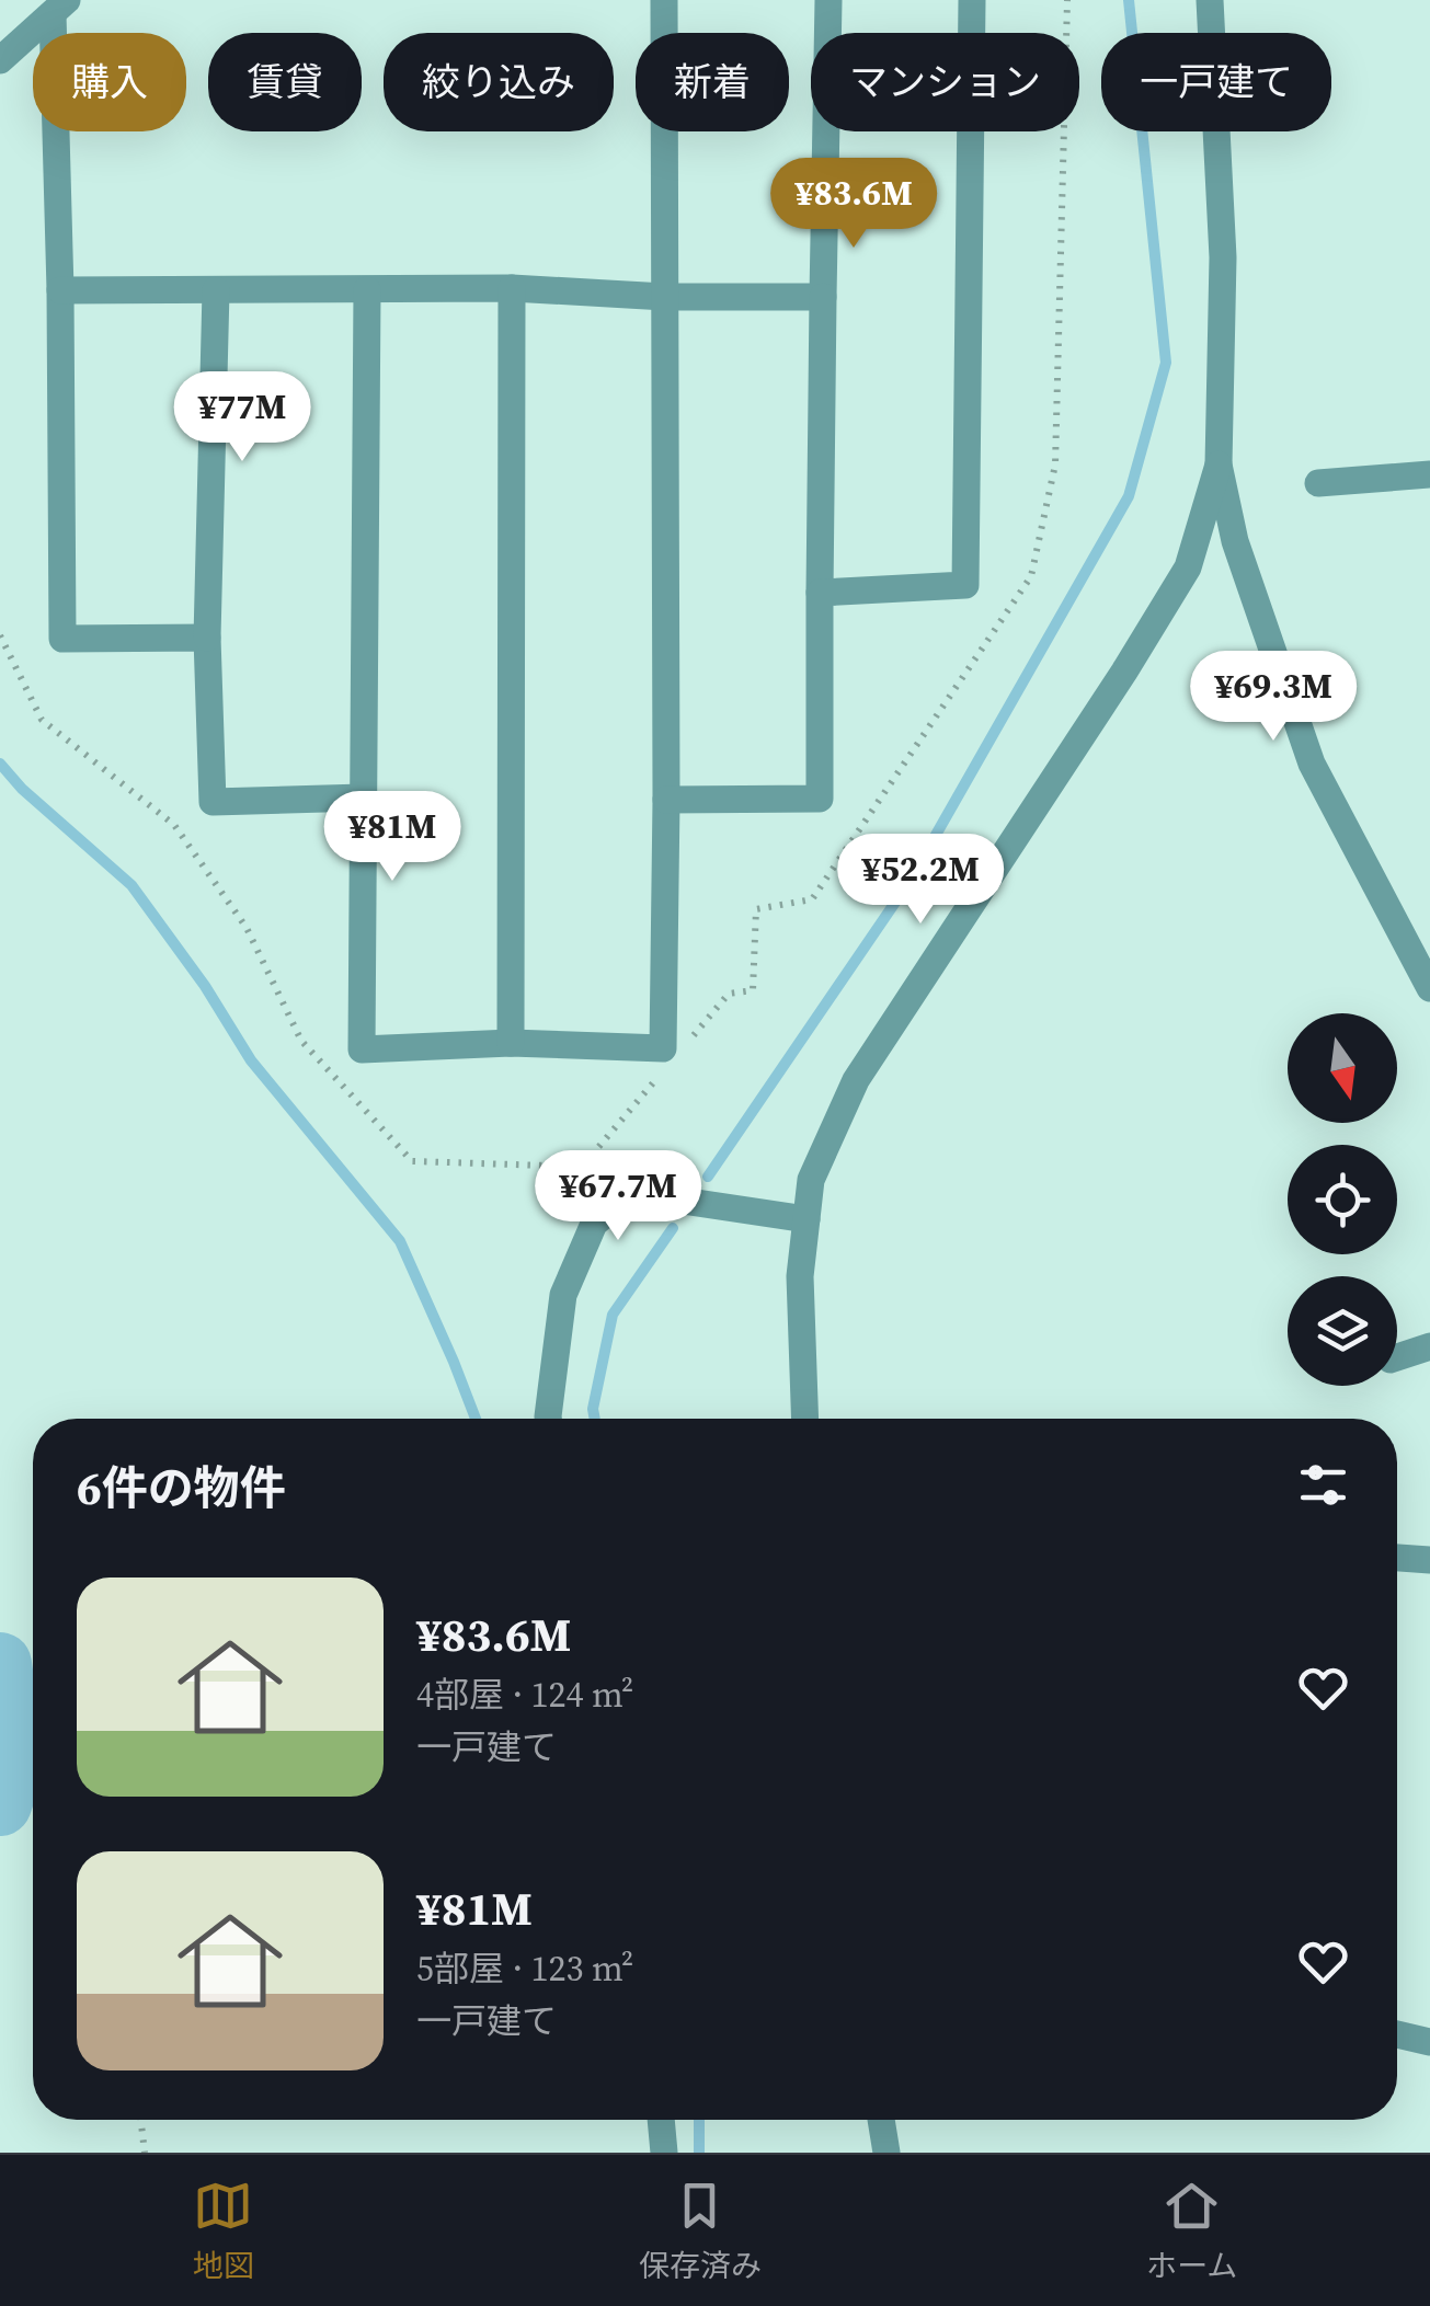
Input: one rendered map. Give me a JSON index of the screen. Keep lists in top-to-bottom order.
{
  "north": "bottom",
  "page": {
    "chip": [
      "購入",
      "賃貸",
      "絞り込み",
      "新着",
      "マンション",
      "一戸建て"
    ],
    "price": [
      "¥83.6M",
      "¥77M",
      "¥69.3M",
      "¥81M",
      "¥52.2M",
      "¥67.7M"
    ],
    "heading": "6件の物件",
    "list": [
      {
        "name": "¥83.6M",
        "note": "4部屋 · 124 m² · 一戸建て"
      },
      {
        "name": "¥81M",
        "note": "5部屋 · 123 m² · 一戸建て"
      }
    ],
    "tabs": ["地図", "保存済み", "ホーム"]
  }
}
